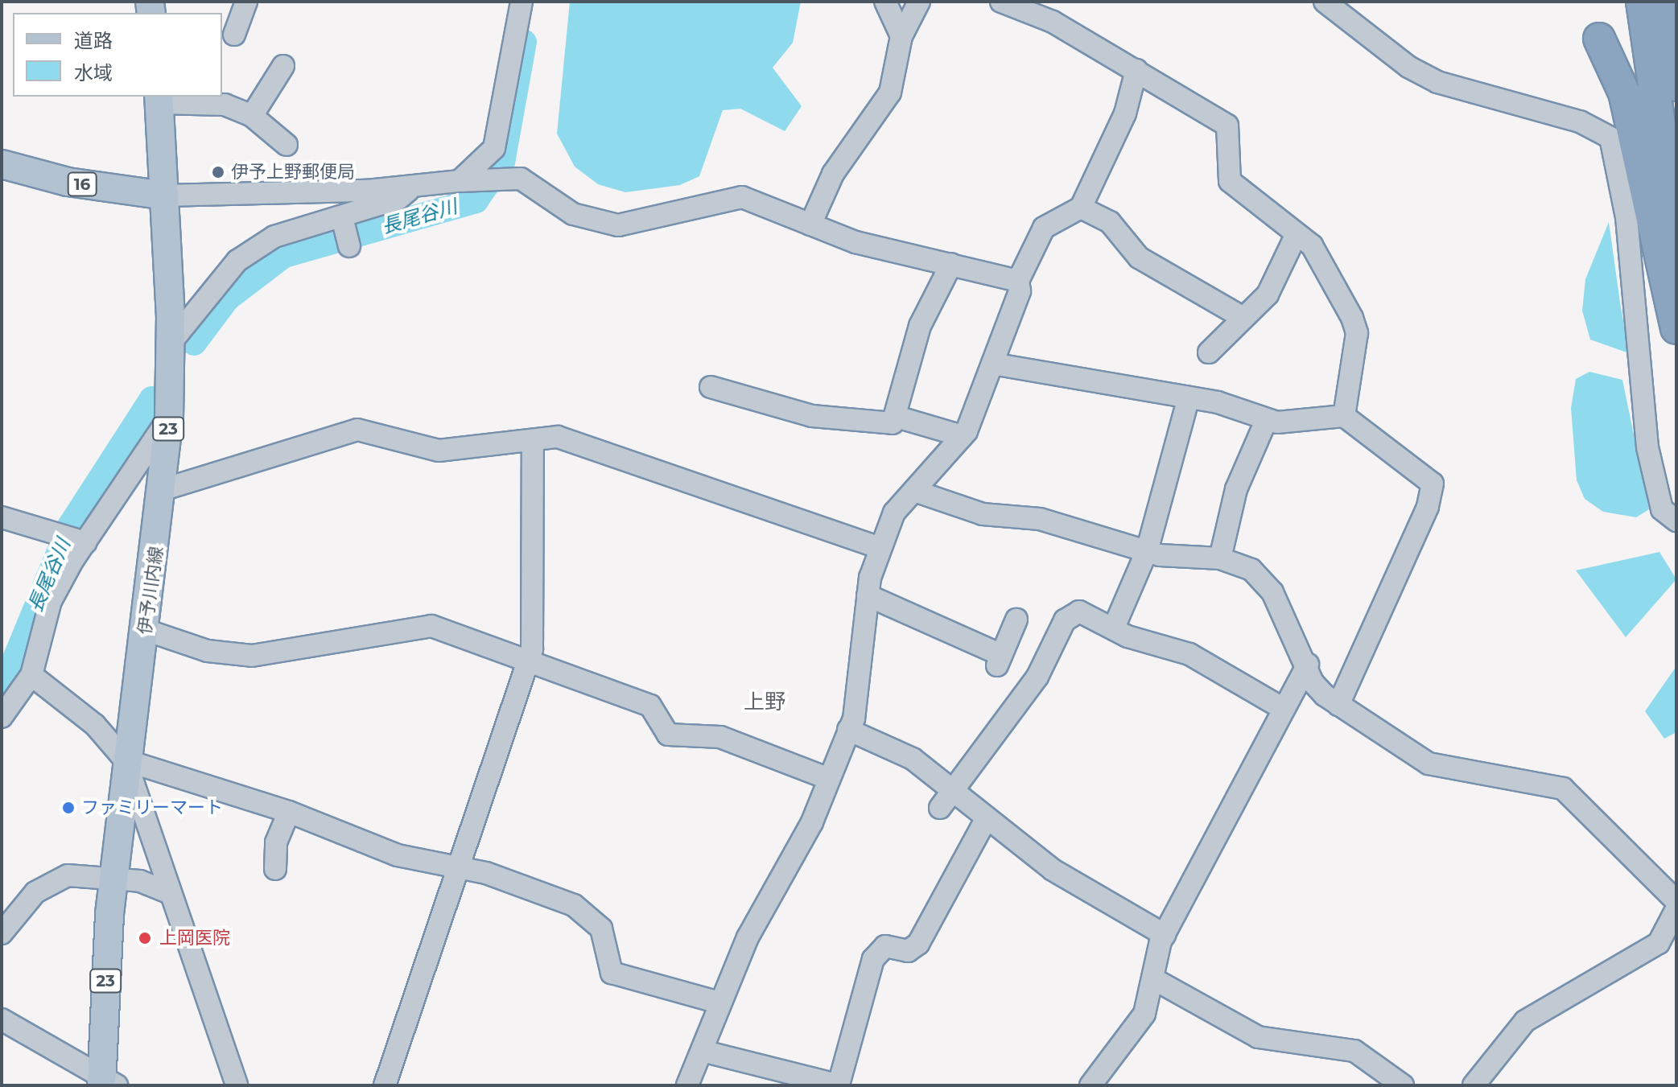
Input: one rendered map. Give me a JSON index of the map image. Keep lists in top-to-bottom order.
{
  "streets": {
    "main road": ["16", "23", "伊予川内線"]
  },
  "crossings": [
    ["16", "伊予川内線"]
  ],
  "districts": ["上野"],
  "water": ["長尾谷川"],
  "places": ["伊予上野郵便局", "ファミリーマート", "上岡医院"],
  "legend": ["道路", "水域"]
}
